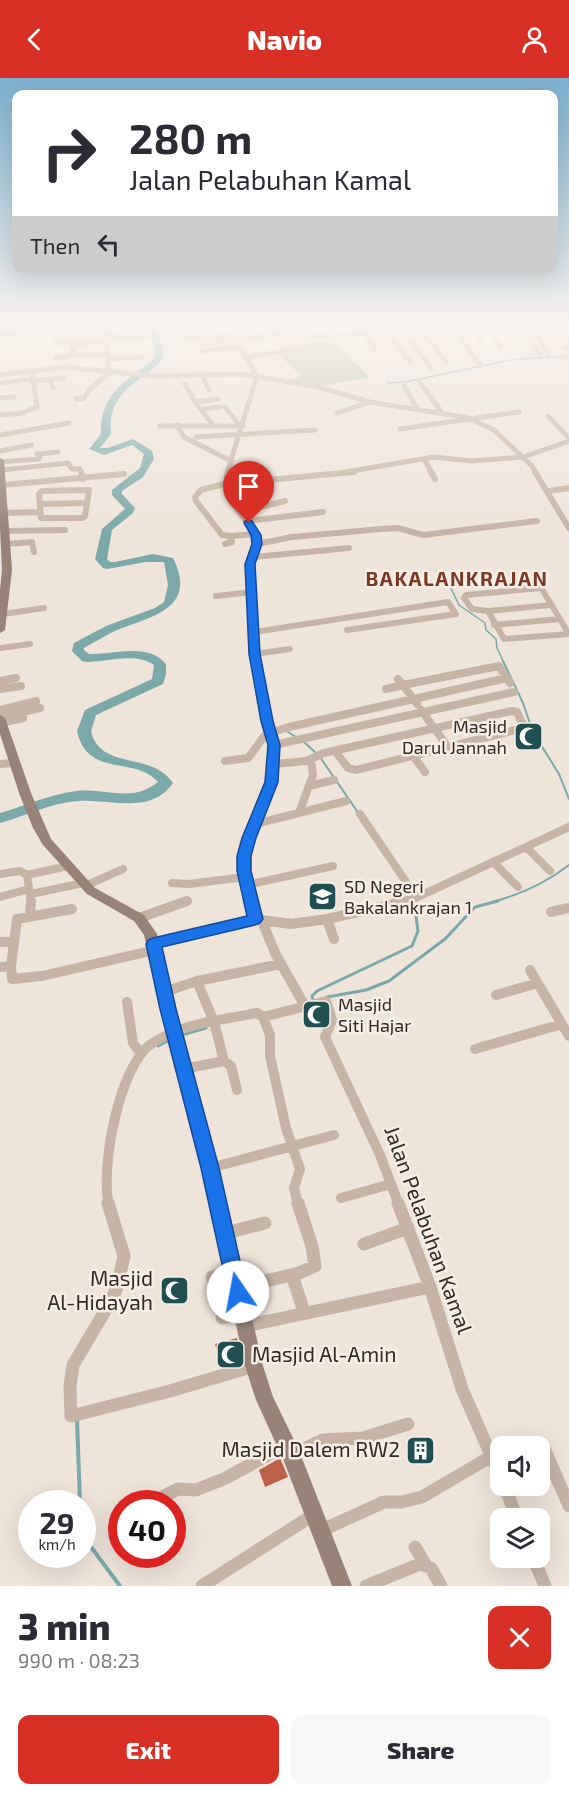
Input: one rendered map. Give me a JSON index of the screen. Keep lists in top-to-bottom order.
{
  "streets": {
    "street": ["Jalan Pelabuhan Kamal"]
  },
  "districts": ["BAKALANKRAJAN"],
  "places": {
    "mosque": [
      "Masjid Darul Jannah",
      "Masjid Siti Hajar",
      "Masjid Al-Hidayah",
      "Masjid Al-Amin"
    ],
    "school or university": ["SD Negeri Bakalankrajan 1"],
    "building": ["Masjid Dalem RW2"]
  },
  "page": {
    "header": "Navio",
    "turn": ["280 m", "Jalan Pelabuhan Kamal"],
    "then": "Then",
    "speed": "29 km/h",
    "limit": "40",
    "heading": ["3 min", "990 m · 08:23"],
    "buttons": ["Exit", "Share"]
  }
}
